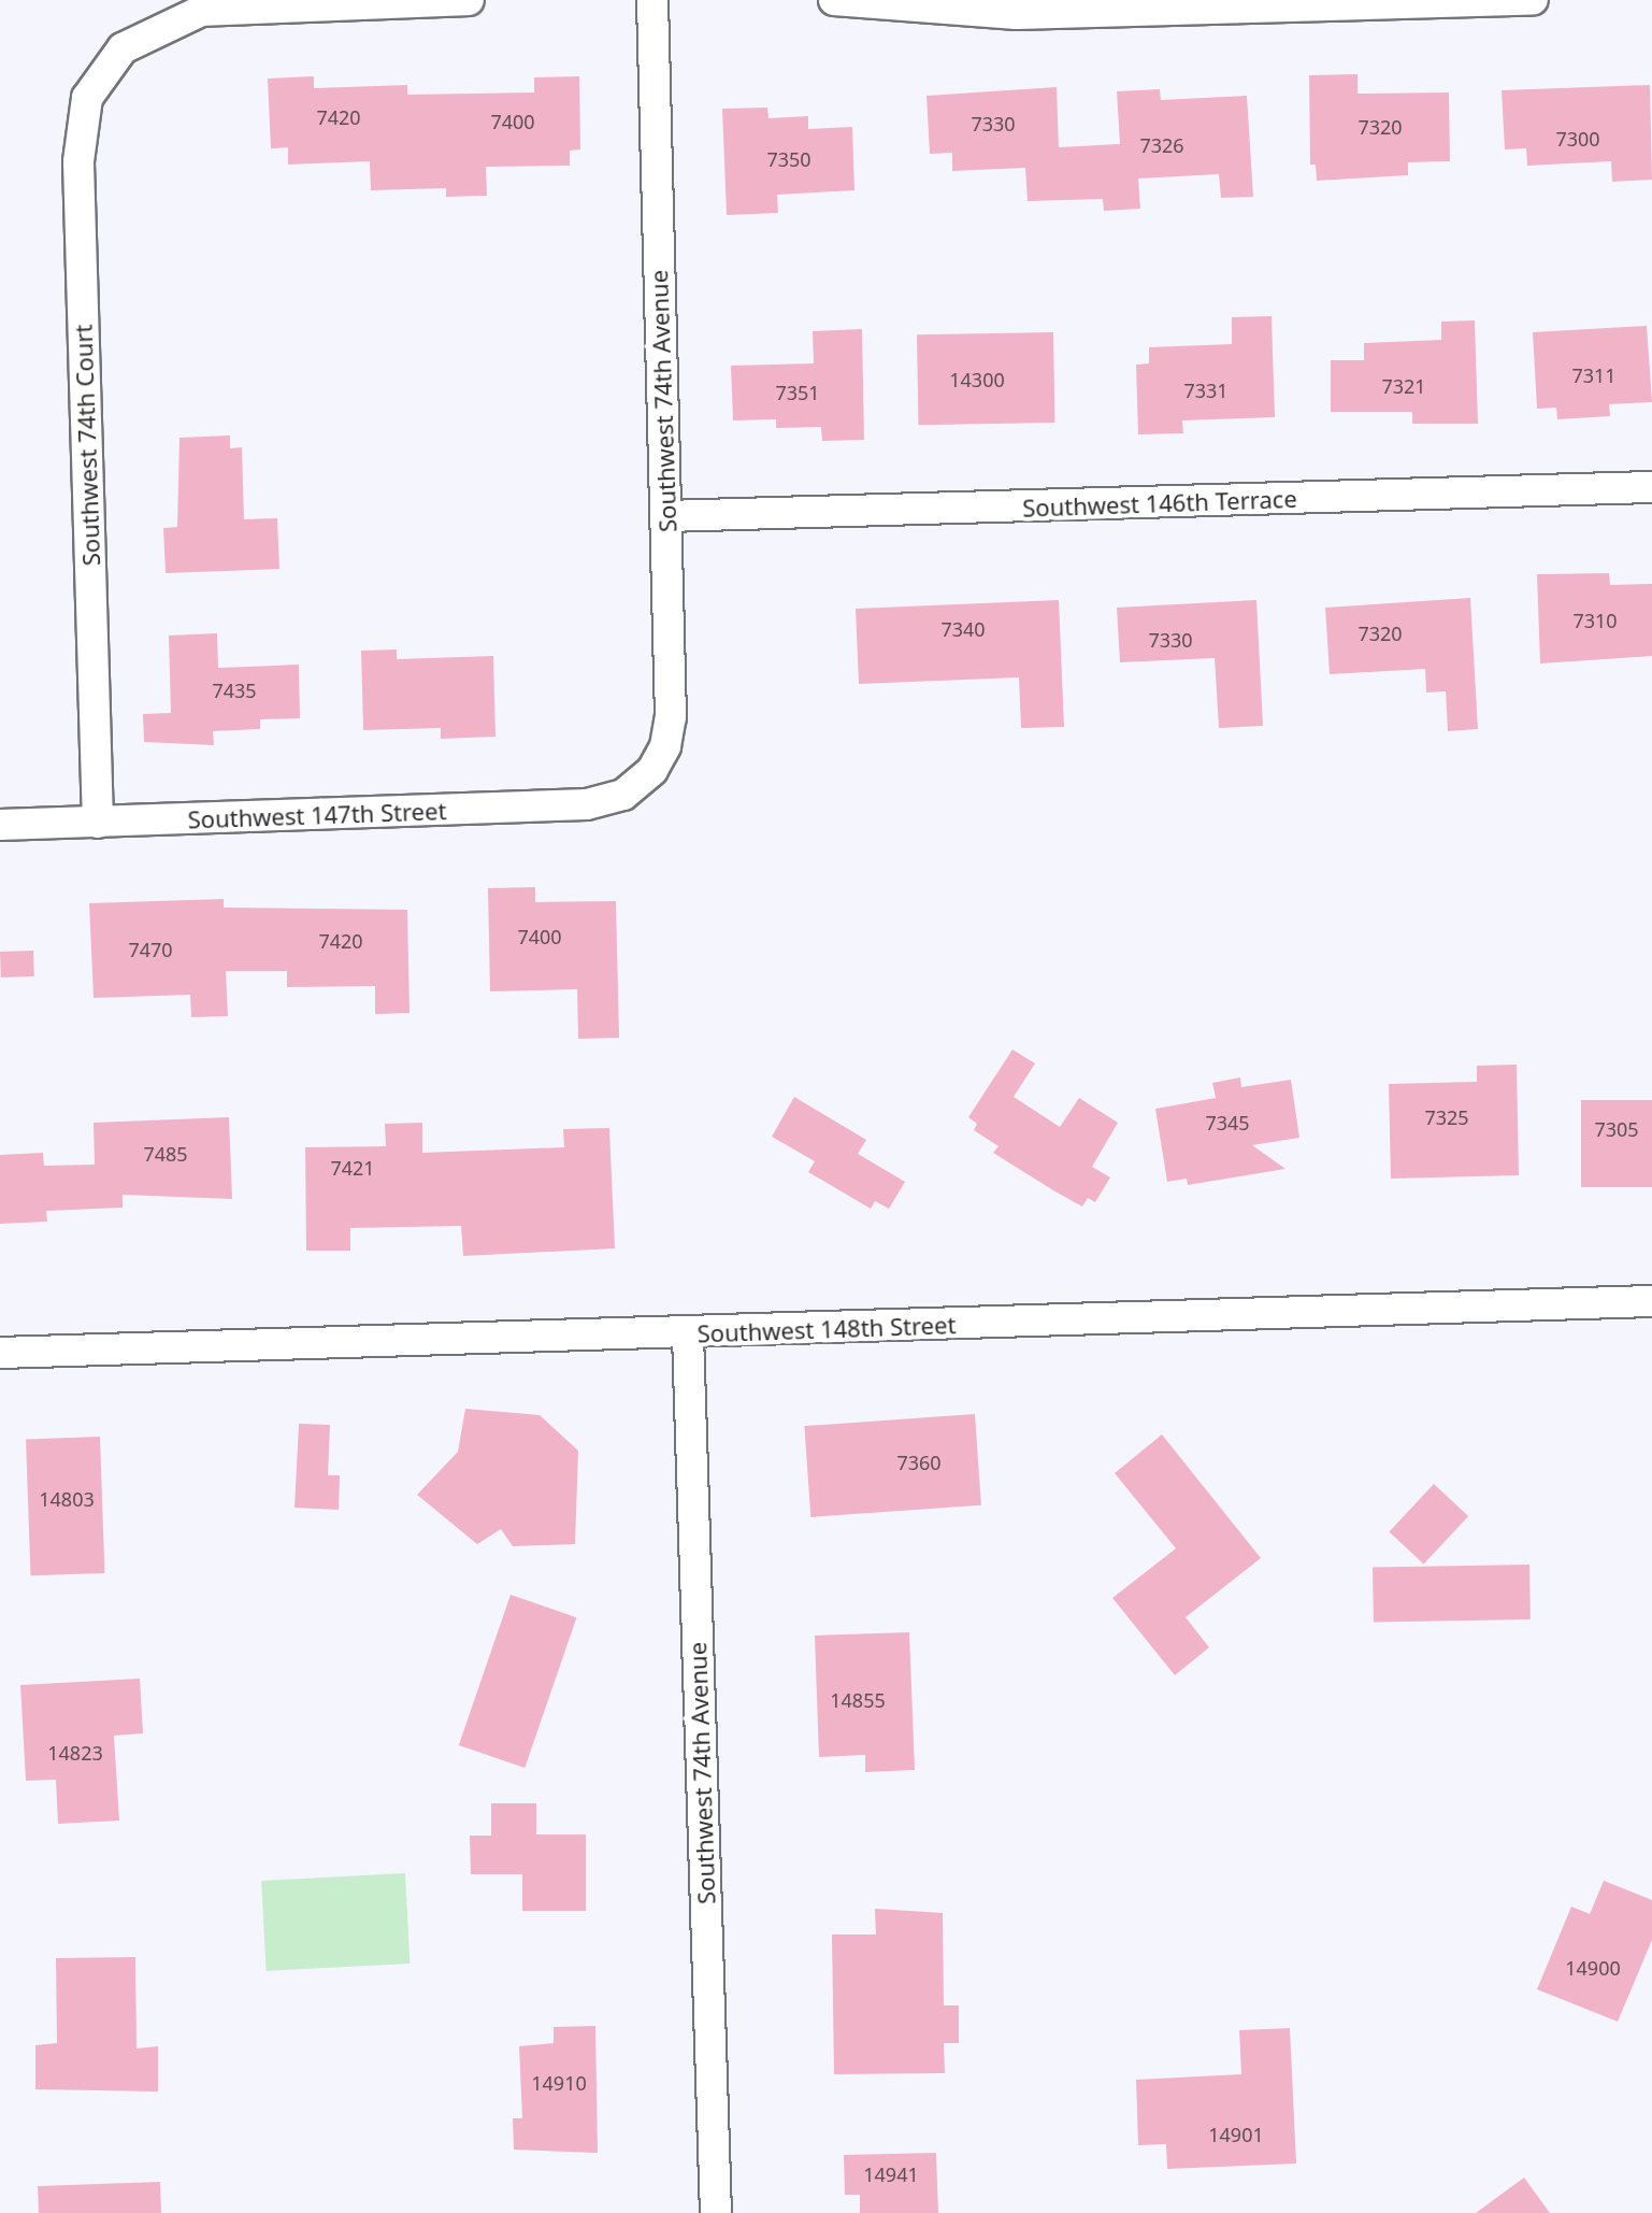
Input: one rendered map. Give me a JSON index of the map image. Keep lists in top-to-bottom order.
{
  "streets": {
    "street": [
      "Southwest 74th Avenue",
      "Southwest 74th Court",
      "Southwest 146th Terrace",
      "Southwest 147th Street",
      "Southwest 148th Street"
    ]
  },
  "crossings": [
    ["Southwest 74th Avenue", "Southwest 146th Terrace"],
    ["Southwest 74th Avenue", "Southwest 147th Street"],
    ["Southwest 74th Avenue", "Southwest 148th Street"],
    ["Southwest 74th Court", "Southwest 147th Street"]
  ],
  "house_numbers": [
    "7420",
    "7400",
    "7330",
    "7320",
    "7300",
    "7326",
    "7350",
    "7311",
    "14300",
    "7321",
    "7331",
    "7351",
    "7310",
    "7340",
    "7320",
    "7330",
    "7435",
    "7400",
    "7420",
    "7470",
    "7325",
    "7345",
    "7305",
    "7485",
    "7421",
    "7360",
    "14803",
    "14855",
    "14823",
    "14900",
    "14910",
    "14901",
    "14941"
  ]
}
